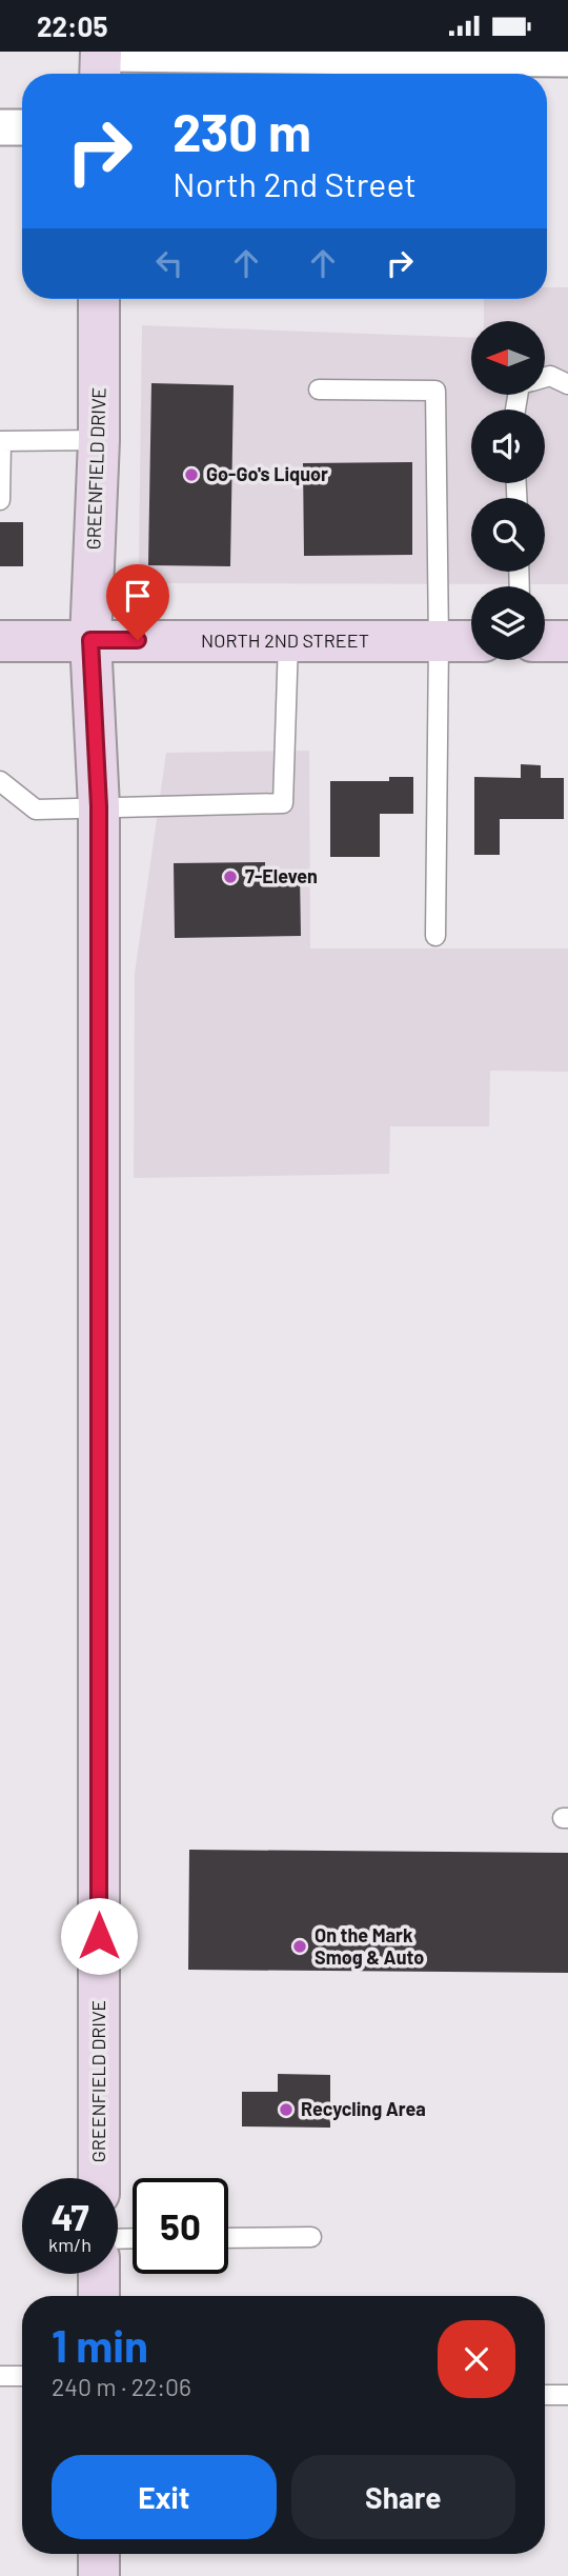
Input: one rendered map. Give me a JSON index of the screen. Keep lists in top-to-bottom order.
{
  "streets": {
    "main road": ["GREENFIELD DRIVE", "NORTH 2ND STREET"]
  },
  "crossings": [
    ["GREENFIELD DRIVE", "NORTH 2ND STREET"]
  ],
  "places": [
    "Go-Go's Liquor",
    "7-Eleven",
    "On the Mark Smog & Auto",
    "Recycling Area"
  ],
  "north": "left",
  "page": {
    "status": "22:05",
    "turn": ["230 m", "North 2nd Street"],
    "speed": "47 km/h",
    "limit": "50",
    "heading": ["1 min", "240 m · 22:06"],
    "buttons": ["Exit", "Share"]
  }
}
